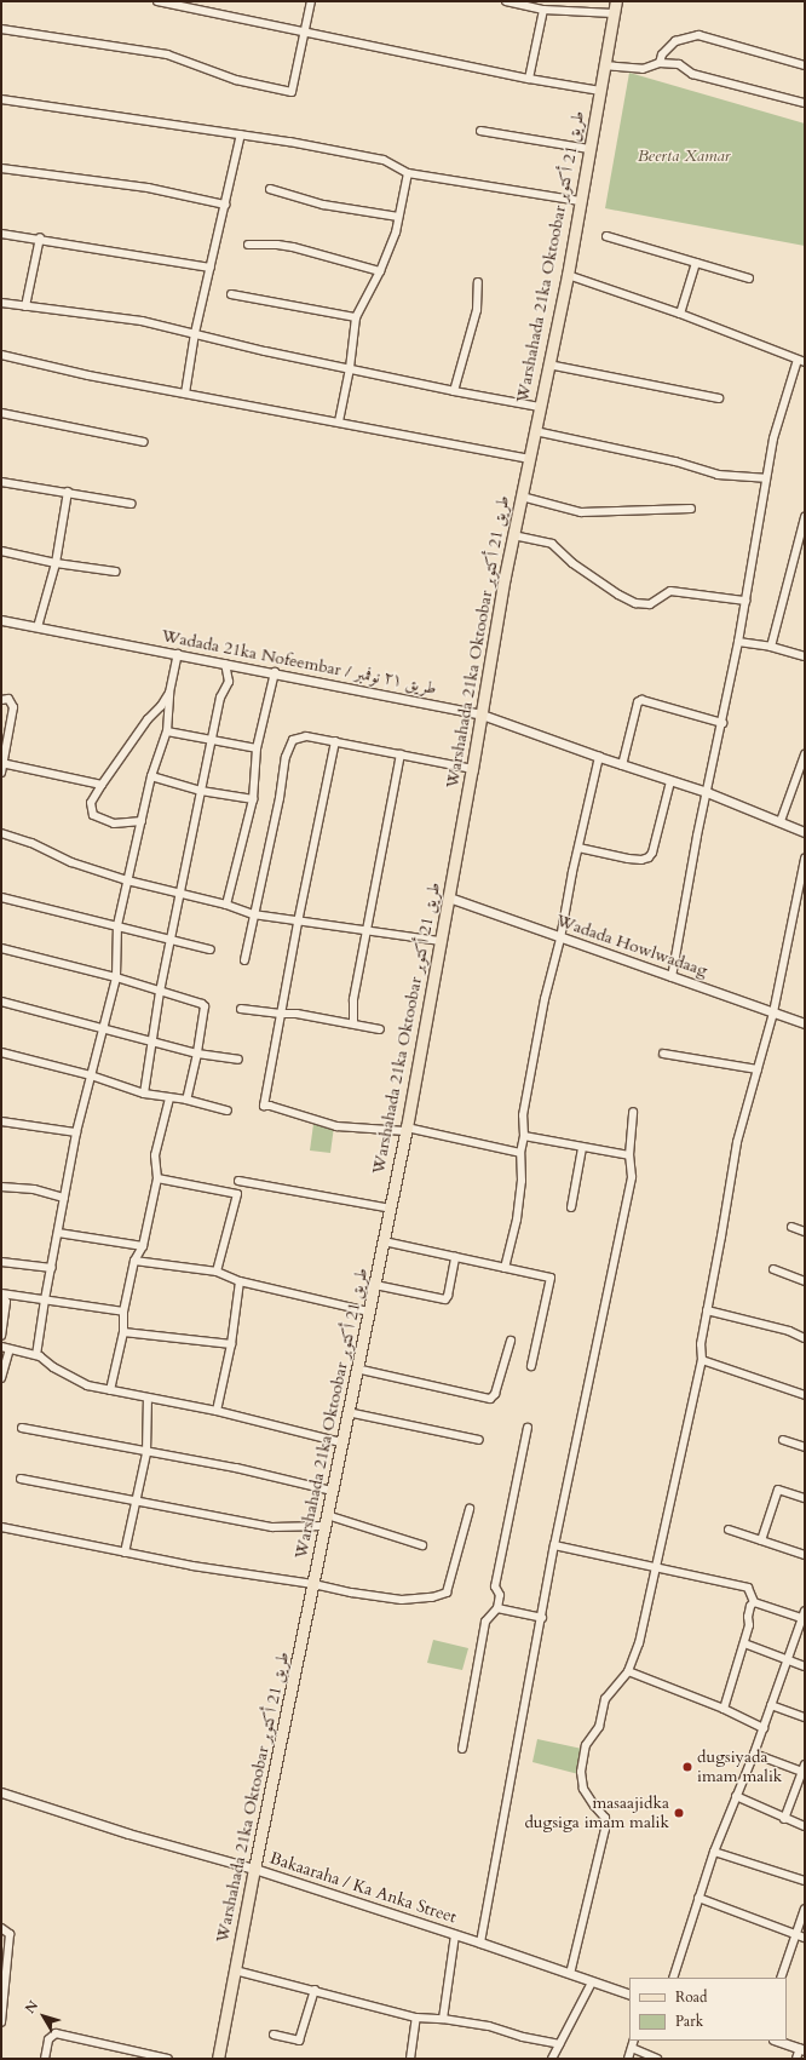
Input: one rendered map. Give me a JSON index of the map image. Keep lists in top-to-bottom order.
{
  "streets": {
    "main road": ["Warshahada 21ka Oktoobar طريق 21 أكتوبر"],
    "street": ["Wadada 21ka Nofeembar / طريق ٢١ نوفمبر", "Wadada Howlwadaag", "Bakaaraha / Ka Anka Street"]
  },
  "crossings": [
    ["Warshahada 21ka Oktoobar طريق 21 أكتوبر", "Wadada 21ka Nofeembar / طريق ٢١ نوفمبر"],
    ["Warshahada 21ka Oktoobar طريق 21 أكتوبر", "Wadada Howlwadaag"],
    ["Warshahada 21ka Oktoobar طريق 21 أكتوبر", "Bakaaraha / Ka Anka Street"]
  ],
  "parks": ["Beerta Xamar"],
  "places": ["dugsiyada imam malik", "masaajidka dugsiga imam malik"],
  "legend": ["Road", "Park"],
  "north": "top left"
}
